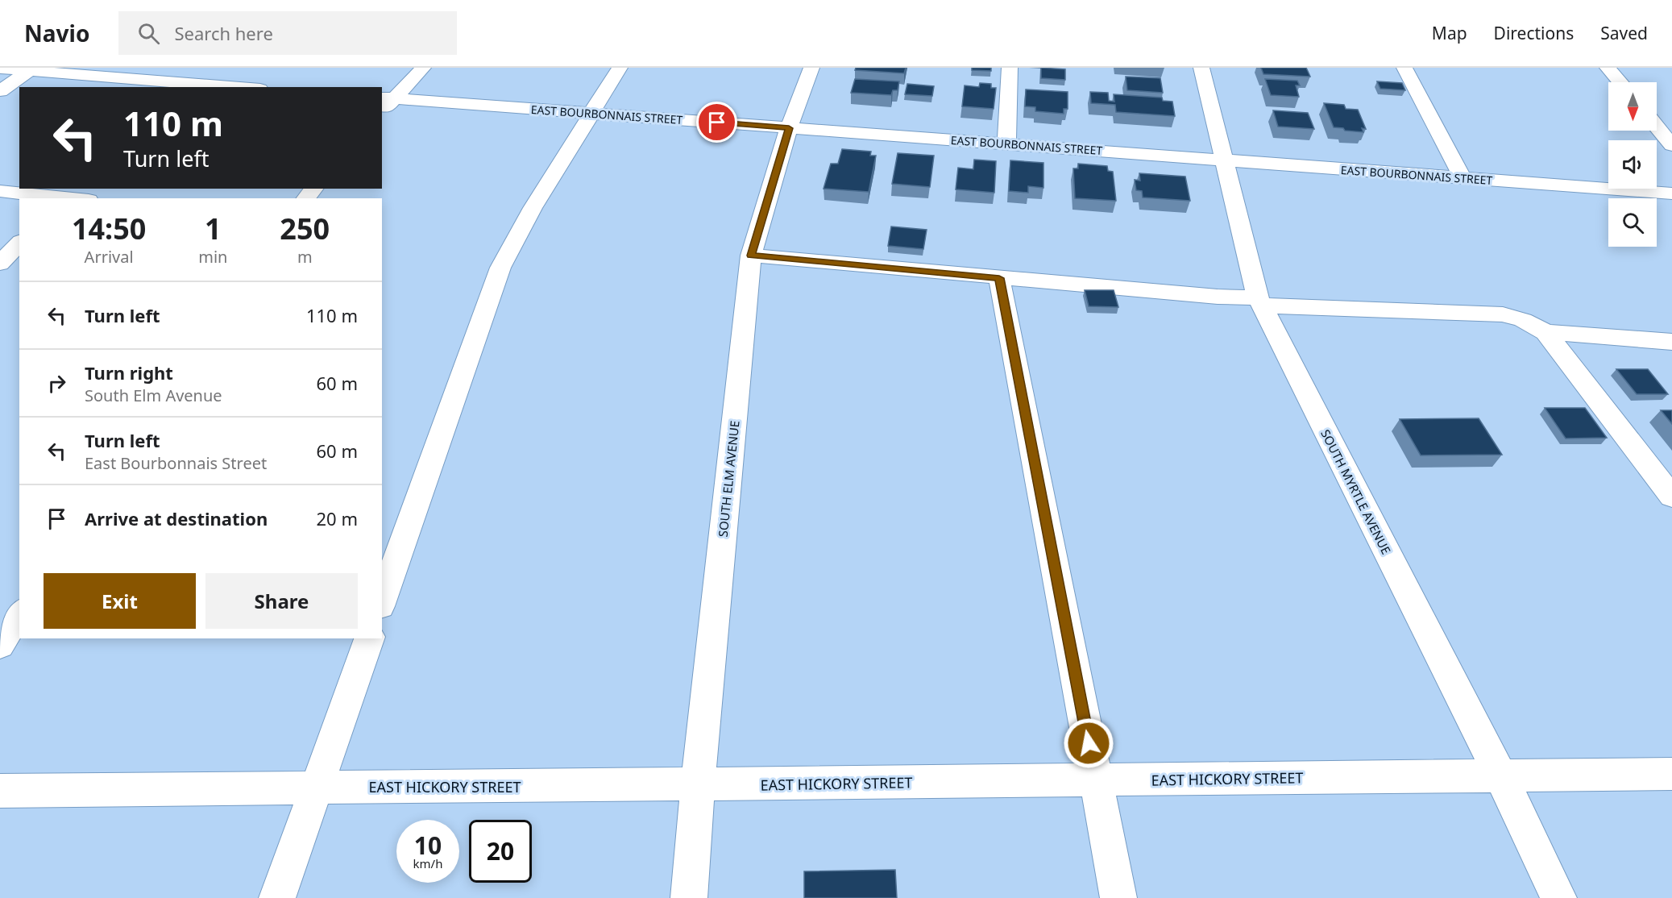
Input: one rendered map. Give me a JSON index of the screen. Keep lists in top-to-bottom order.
{
  "streets": {
    "street": [
      "EAST BOURBONNAIS STREET",
      "SOUTH ELM AVENUE",
      "SOUTH MYRTLE AVENUE",
      "EAST HICKORY STREET"
    ]
  },
  "crossings": [
    ["EAST BOURBONNAIS STREET", "SOUTH ELM AVENUE"],
    ["EAST BOURBONNAIS STREET", "SOUTH MYRTLE AVENUE"],
    ["SOUTH ELM AVENUE", "EAST HICKORY STREET"],
    ["SOUTH MYRTLE AVENUE", "EAST HICKORY STREET"]
  ],
  "north": "bottom",
  "page": {
    "header": "Navio",
    "search": "Search here",
    "nav": ["Map", "Directions", "Saved"],
    "turn": ["110 m", "Turn left"],
    "eta": [
      "14:50",
      "Arrival",
      "1",
      "min",
      "250",
      "m"
    ],
    "list": [
      {
        "name": "Turn left",
        "value": "110 m"
      },
      {
        "name": "Turn right",
        "note": "South Elm Avenue",
        "value": "60 m"
      },
      {
        "name": "Turn left",
        "note": "East Bourbonnais Street",
        "value": "60 m"
      },
      {
        "name": "Arrive at destination",
        "value": "20 m"
      }
    ],
    "buttons": ["Exit", "Share"],
    "speed": "10 km/h",
    "limit": "20"
  }
}
